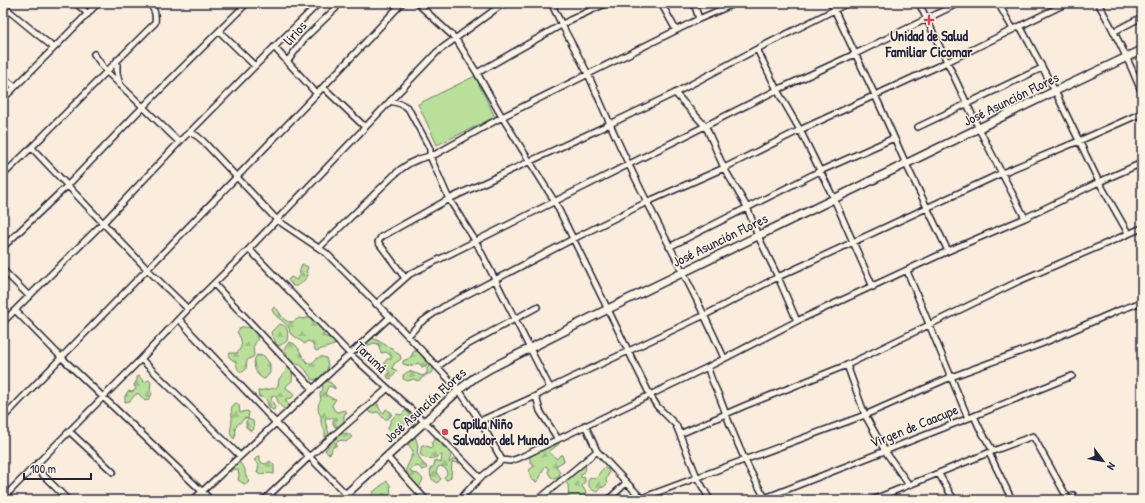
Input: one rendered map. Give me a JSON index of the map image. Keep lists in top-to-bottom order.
{
  "streets": {
    "street": [
      "lirios",
      "José Asunción Flores",
      "Tarumá",
      "Virgen de Caacupe"
    ]
  },
  "crossings": [
    ["José Asunción Flores", "Tarumá"]
  ],
  "places": {
    "health": ["Unidad de Salud Familiar Cicomar"],
    "other": ["Capilla Niño Salvador del Mundo"]
  },
  "scale_bar": "100 m",
  "north": "bottom right"
}
